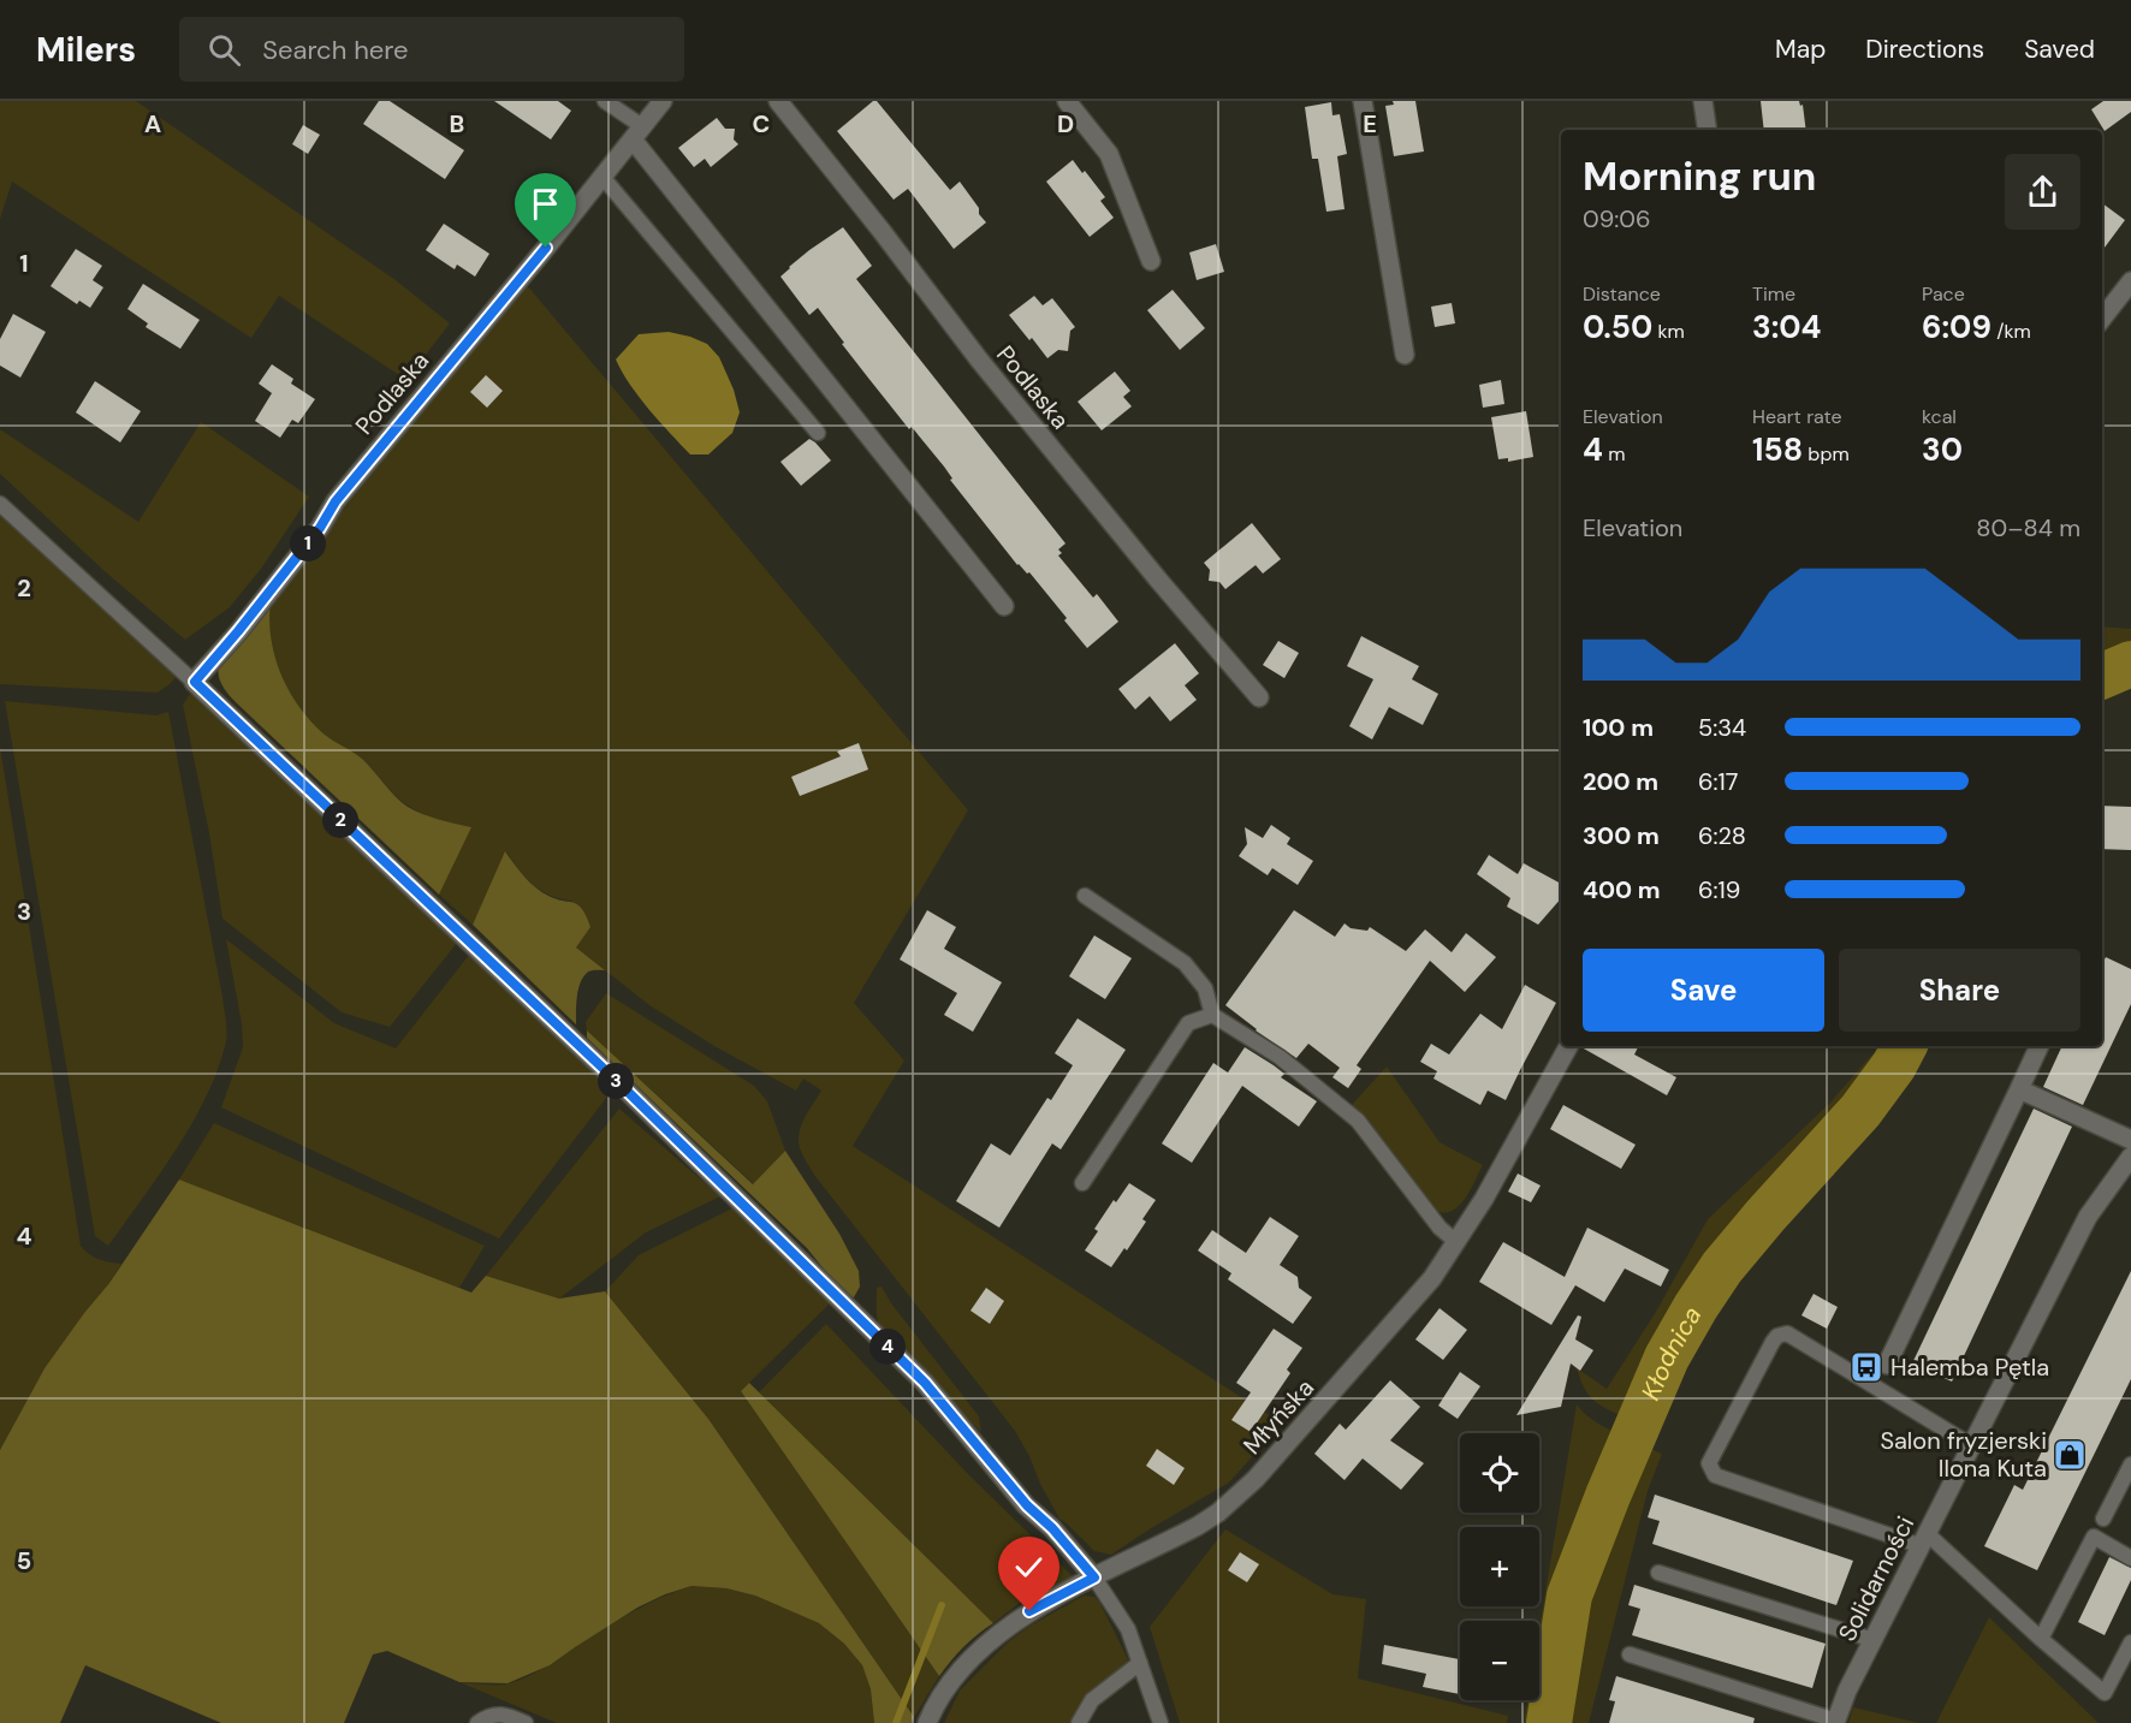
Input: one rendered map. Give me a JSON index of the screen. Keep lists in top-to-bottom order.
{
  "streets": {
    "street": ["Podlaska", "Młyńska", "Solidarności"]
  },
  "water": ["Kłodnica"],
  "places": {
    "bus stop": ["Halemba Pętla"],
    "shop": ["Salon fryzjerski Ilona Kuta"]
  },
  "page": {
    "header": "Milers",
    "search": "Search here",
    "nav": ["Map", "Directions", "Saved"],
    "heading": ["Morning run", "09:06"],
    "stats": [
      ["Distance", "0.50 km"],
      ["Time", "3:04"],
      ["Pace", "6:09 /km"],
      ["Elevation", "4 m"],
      ["Heart rate", "158 bpm"],
      ["kcal", "30"]
    ],
    "chart": ["Elevation", "80–84 m"],
    "pins": [
      "1",
      "2",
      "3",
      "4"
    ],
    "list": [
      {
        "name": "100 m",
        "note": "5:34"
      },
      {
        "name": "200 m",
        "note": "6:17"
      },
      {
        "name": "300 m",
        "note": "6:28"
      },
      {
        "name": "400 m",
        "note": "6:19"
      }
    ],
    "buttons": ["Save", "Share"],
    "map_buttons": ["+", "−"]
  },
  "grid": {
    "columns": [
      "A",
      "B",
      "C",
      "D",
      "E"
    ],
    "rows": [
      "1",
      "2",
      "3",
      "4",
      "5"
    ]
  }
}
